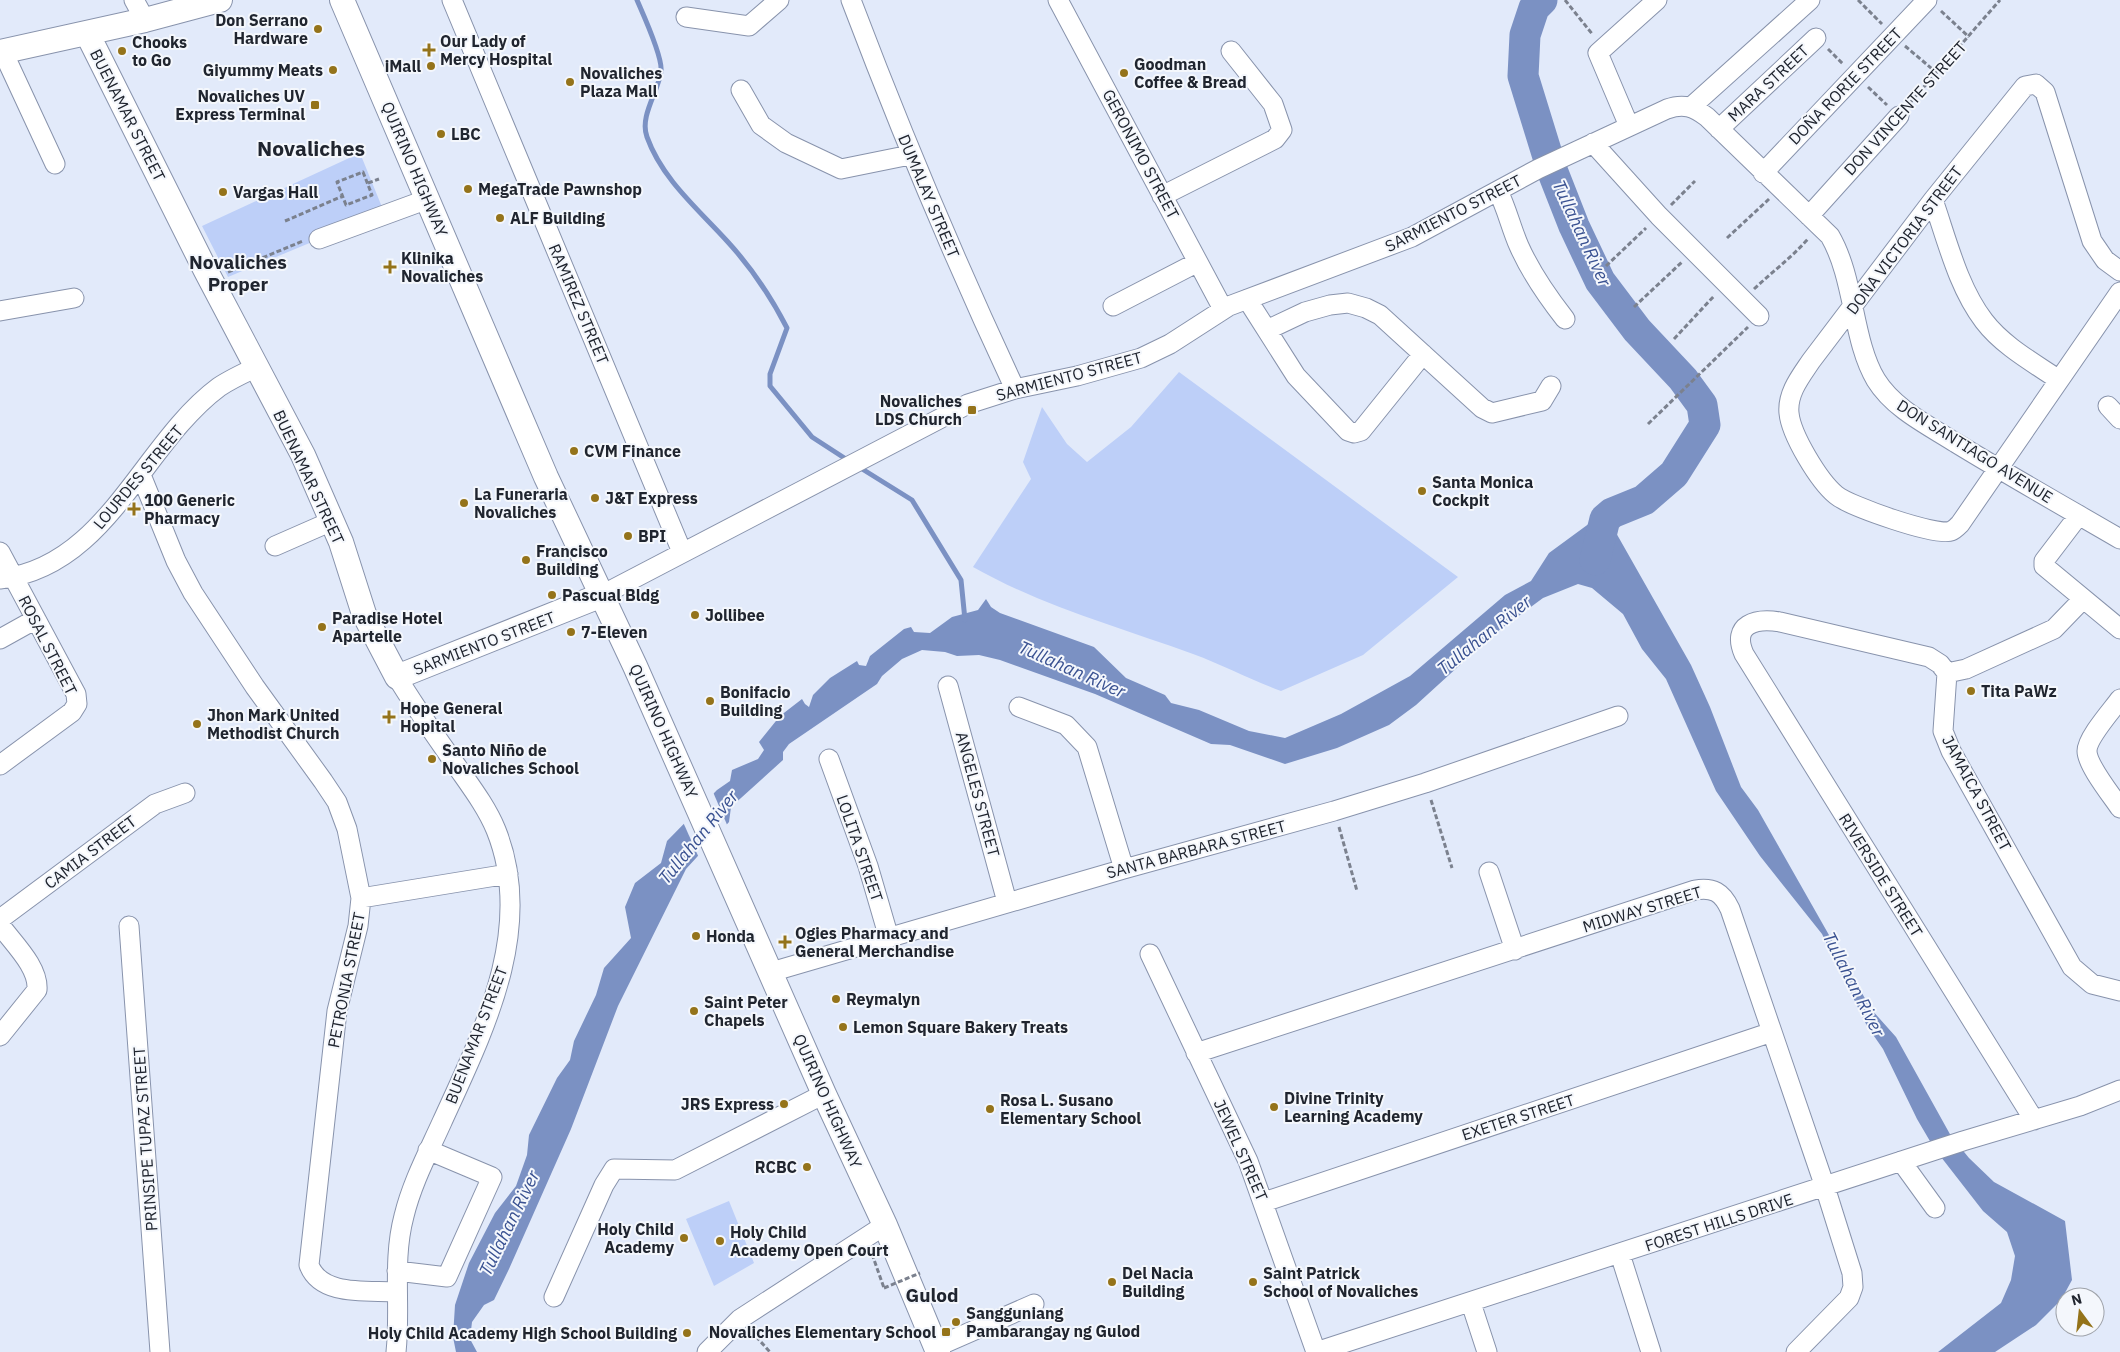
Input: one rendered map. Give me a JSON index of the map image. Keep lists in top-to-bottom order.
{
  "streets": {
    "main road": ["BUENAMAR STREET", "QUIRINO HIGHWAY", "SARMIENTO STREET"],
    "street": [
      "MARA STREET",
      "DOÑA RORIE STREET",
      "DON VINCENTE STREET",
      "GERONIMO STREET",
      "DUMALAY STREET",
      "DOÑA VICTORIA STREET",
      "RAMIREZ STREET",
      "DON SANTIAGO AVENUE",
      "LOURDES STREET",
      "ROSAL STREET",
      "JAMAICA STREET",
      "ANGELES STREET",
      "LOLITA STREET",
      "SANTA BARBARA STREET",
      "CAMIA STREET",
      "RIVERSIDE STREET",
      "MIDWAY STREET",
      "PETRONIA STREET",
      "EXETER STREET",
      "PRINSIPE TUPAZ STREET",
      "JEWEL STREET",
      "FOREST HILLS DRIVE"
    ]
  },
  "crossings": [
    ["BUENAMAR STREET", "SARMIENTO STREET"],
    ["BUENAMAR STREET", "LOURDES STREET"],
    ["BUENAMAR STREET", "PETRONIA STREET"],
    ["GERONIMO STREET", "SARMIENTO STREET"],
    ["QUIRINO HIGHWAY", "SARMIENTO STREET"],
    ["QUIRINO HIGHWAY", "SANTA BARBARA STREET"],
    ["DUMALAY STREET", "SARMIENTO STREET"],
    ["SARMIENTO STREET", "RAMIREZ STREET"],
    ["DOÑA VICTORIA STREET", "DON SANTIAGO AVENUE"],
    ["LOURDES STREET", "ROSAL STREET"],
    ["LOURDES STREET", "PETRONIA STREET"],
    ["JAMAICA STREET", "RIVERSIDE STREET"],
    ["ANGELES STREET", "SANTA BARBARA STREET"],
    ["LOLITA STREET", "SANTA BARBARA STREET"],
    ["RIVERSIDE STREET", "FOREST HILLS DRIVE"],
    ["MIDWAY STREET", "EXETER STREET"],
    ["MIDWAY STREET", "JEWEL STREET"],
    ["MIDWAY STREET", "FOREST HILLS DRIVE"],
    ["EXETER STREET", "JEWEL STREET"],
    ["JEWEL STREET", "FOREST HILLS DRIVE"]
  ],
  "districts": ["Novaliches", "Novaliches Proper", "Gulod"],
  "water": ["Tullahan River"],
  "places": {
    "other": [
      "Don Serrano Hardware",
      "Chooks to Go",
      "iMall",
      "Giyummy Meats",
      "Goodman Coffee & Bread",
      "Novaliches Plaza Mall",
      "LBC",
      "MegaTrade Pawnshop",
      "Vargas Hall",
      "ALF Building",
      "CVM Finance",
      "Santa Monica Cockpit",
      "J&T Express",
      "La Funeraria Novaliches",
      "BPI",
      "Francisco Building",
      "Pascual Bldg",
      "Jollibee",
      "Paradise Hotel Apartelle",
      "7-Eleven",
      "Tita PaWz",
      "Bonifacio Building",
      "Jhon Mark United Methodist Church",
      "Santo Niño de Novaliches School",
      "Honda",
      "Reymalyn",
      "Saint Peter Chapels",
      "Lemon Square Bakery Treats",
      "JRS Express",
      "Divine Trinity Learning Academy",
      "Rosa L. Susano Elementary School",
      "RCBC",
      "Holy Child Academy",
      "Holy Child Academy Open Court",
      "Del Nacia Building",
      "Saint Patrick School of Novaliches",
      "Sangguniang Pambarangay ng Gulod",
      "Holy Child Academy High School Building"
    ],
    "health": [
      "Our Lady of Mercy Hospital",
      "Klinika Novaliches",
      "100 Generic Pharmacy",
      "Hope General Hopital",
      "Ogies Pharmacy and General Merchandise"
    ],
    "transit": ["Novaliches UV Express Terminal", "Novaliches LDS Church", "Novaliches Elementary School"]
  },
  "north": "top"
}
